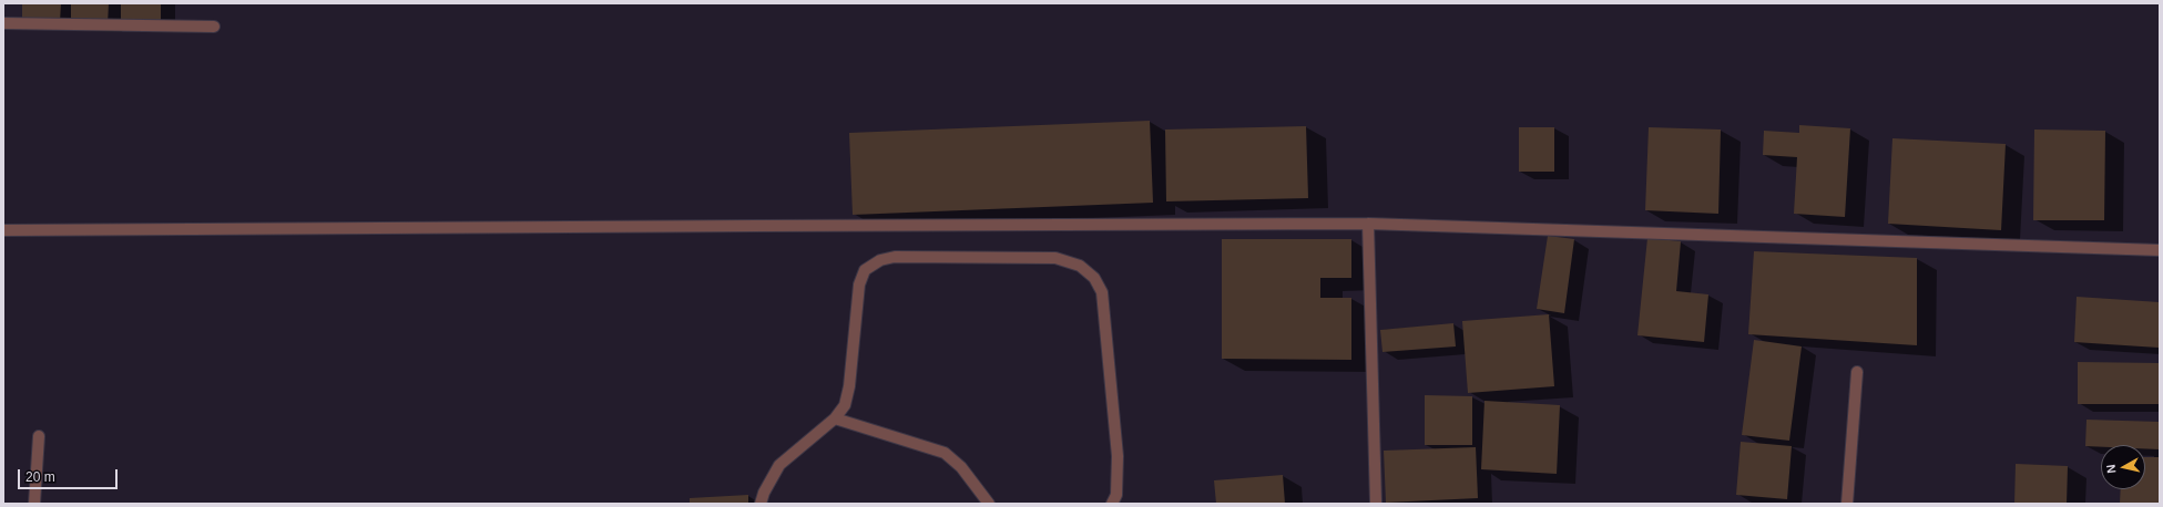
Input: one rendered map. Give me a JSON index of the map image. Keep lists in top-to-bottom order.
{
  "scale_bar": "20 m",
  "north": "left"
}
